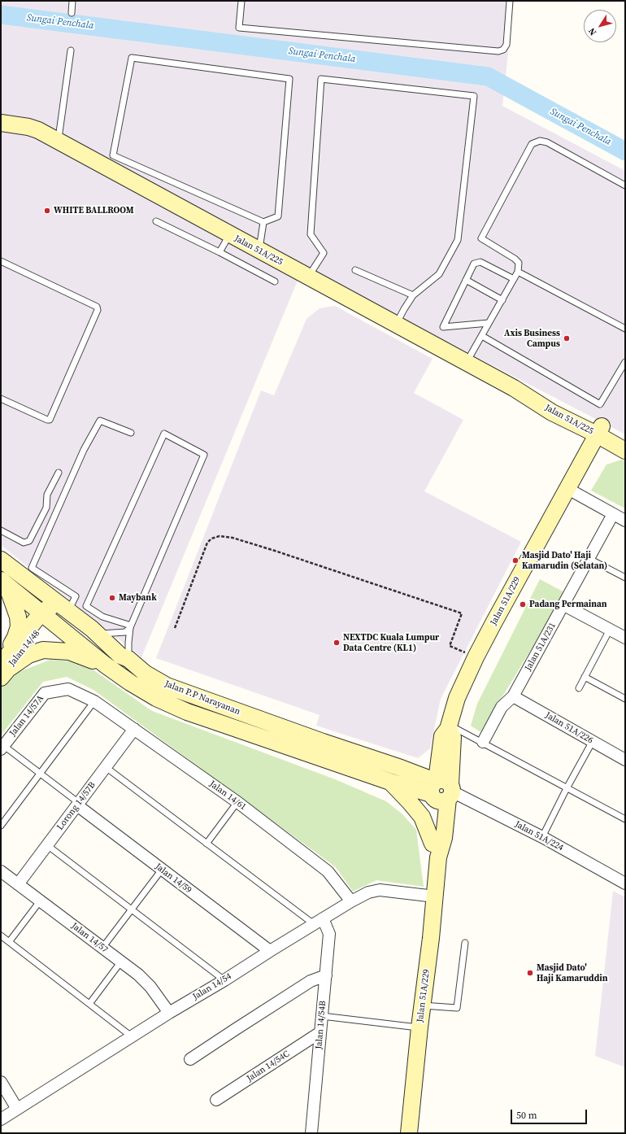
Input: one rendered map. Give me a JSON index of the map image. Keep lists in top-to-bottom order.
{
  "streets": {
    "street": [
      "Jalan 51A/225",
      "Jalan 51A/229",
      "Jalan 51A/231",
      "Jalan 14/48",
      "Jalan P.P Narayanan",
      "Jalan 14/57A",
      "Jalan 51A/226",
      "Jalan 14/61",
      "Lorong 14/57B",
      "Jalan 51A/224",
      "Jalan 14/59",
      "Jalan 14/57",
      "Jalan 14/54",
      "Jalan 14/54B",
      "Jalan 14/54C"
    ]
  },
  "crossings": [
    ["Jalan 51A/225", "Jalan 51A/229"],
    ["Jalan 51A/229", "Jalan P.P Narayanan"],
    ["Jalan 51A/229", "Jalan 51A/224"],
    ["Jalan 51A/229", "Jalan 14/54"],
    ["Jalan 51A/231", "Jalan 51A/226"],
    ["Jalan 14/48", "Jalan P.P Narayanan"],
    ["Jalan P.P Narayanan", "Jalan 51A/224"],
    ["Jalan 14/57A", "Jalan 14/61"],
    ["Jalan 14/61", "Lorong 14/57B"],
    ["Jalan 14/61", "Jalan 14/54"],
    ["Lorong 14/57B", "Jalan 14/59"],
    ["Lorong 14/57B", "Jalan 14/57"],
    ["Jalan 14/59", "Jalan 14/54"],
    ["Jalan 14/57", "Jalan 14/54"],
    ["Jalan 14/54", "Jalan 14/54B"],
    ["Jalan 14/54B", "Jalan 14/54C"]
  ],
  "water": ["Sungai Penchala"],
  "places": [
    "WHITE BALLROOM",
    "Axis Business Campus",
    "Masjid Dato' Haji Kamarudin (Selatan)",
    "Maybank",
    "Padang Permainan",
    "NEXTDC Kuala Lumpur Data Centre (KL1)",
    "Masjid Dato' Haji Kamaruddin"
  ],
  "scale_bar": "50 m",
  "north": "bottom left"
}
